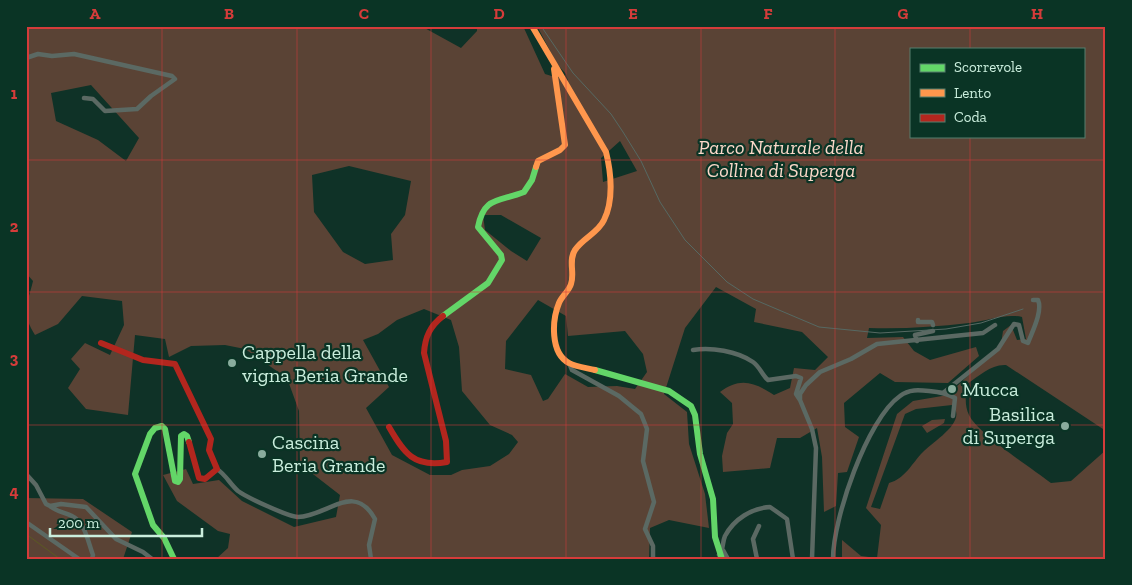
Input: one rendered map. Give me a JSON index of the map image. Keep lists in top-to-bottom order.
{
  "parks": ["Parco Naturale della Collina di Superga"],
  "places": [
    "Cappella della vigna Beria Grande",
    "Mucca",
    "Basilica di Superga",
    "Cascina Beria Grande"
  ],
  "legend": ["Scorrevole", "Lento", "Coda"],
  "scale_bar": "200 m",
  "grid": {
    "columns": [
      "A",
      "B",
      "C",
      "D",
      "E",
      "F",
      "G",
      "H"
    ],
    "rows": [
      "1",
      "2",
      "3",
      "4"
    ]
  }
}
